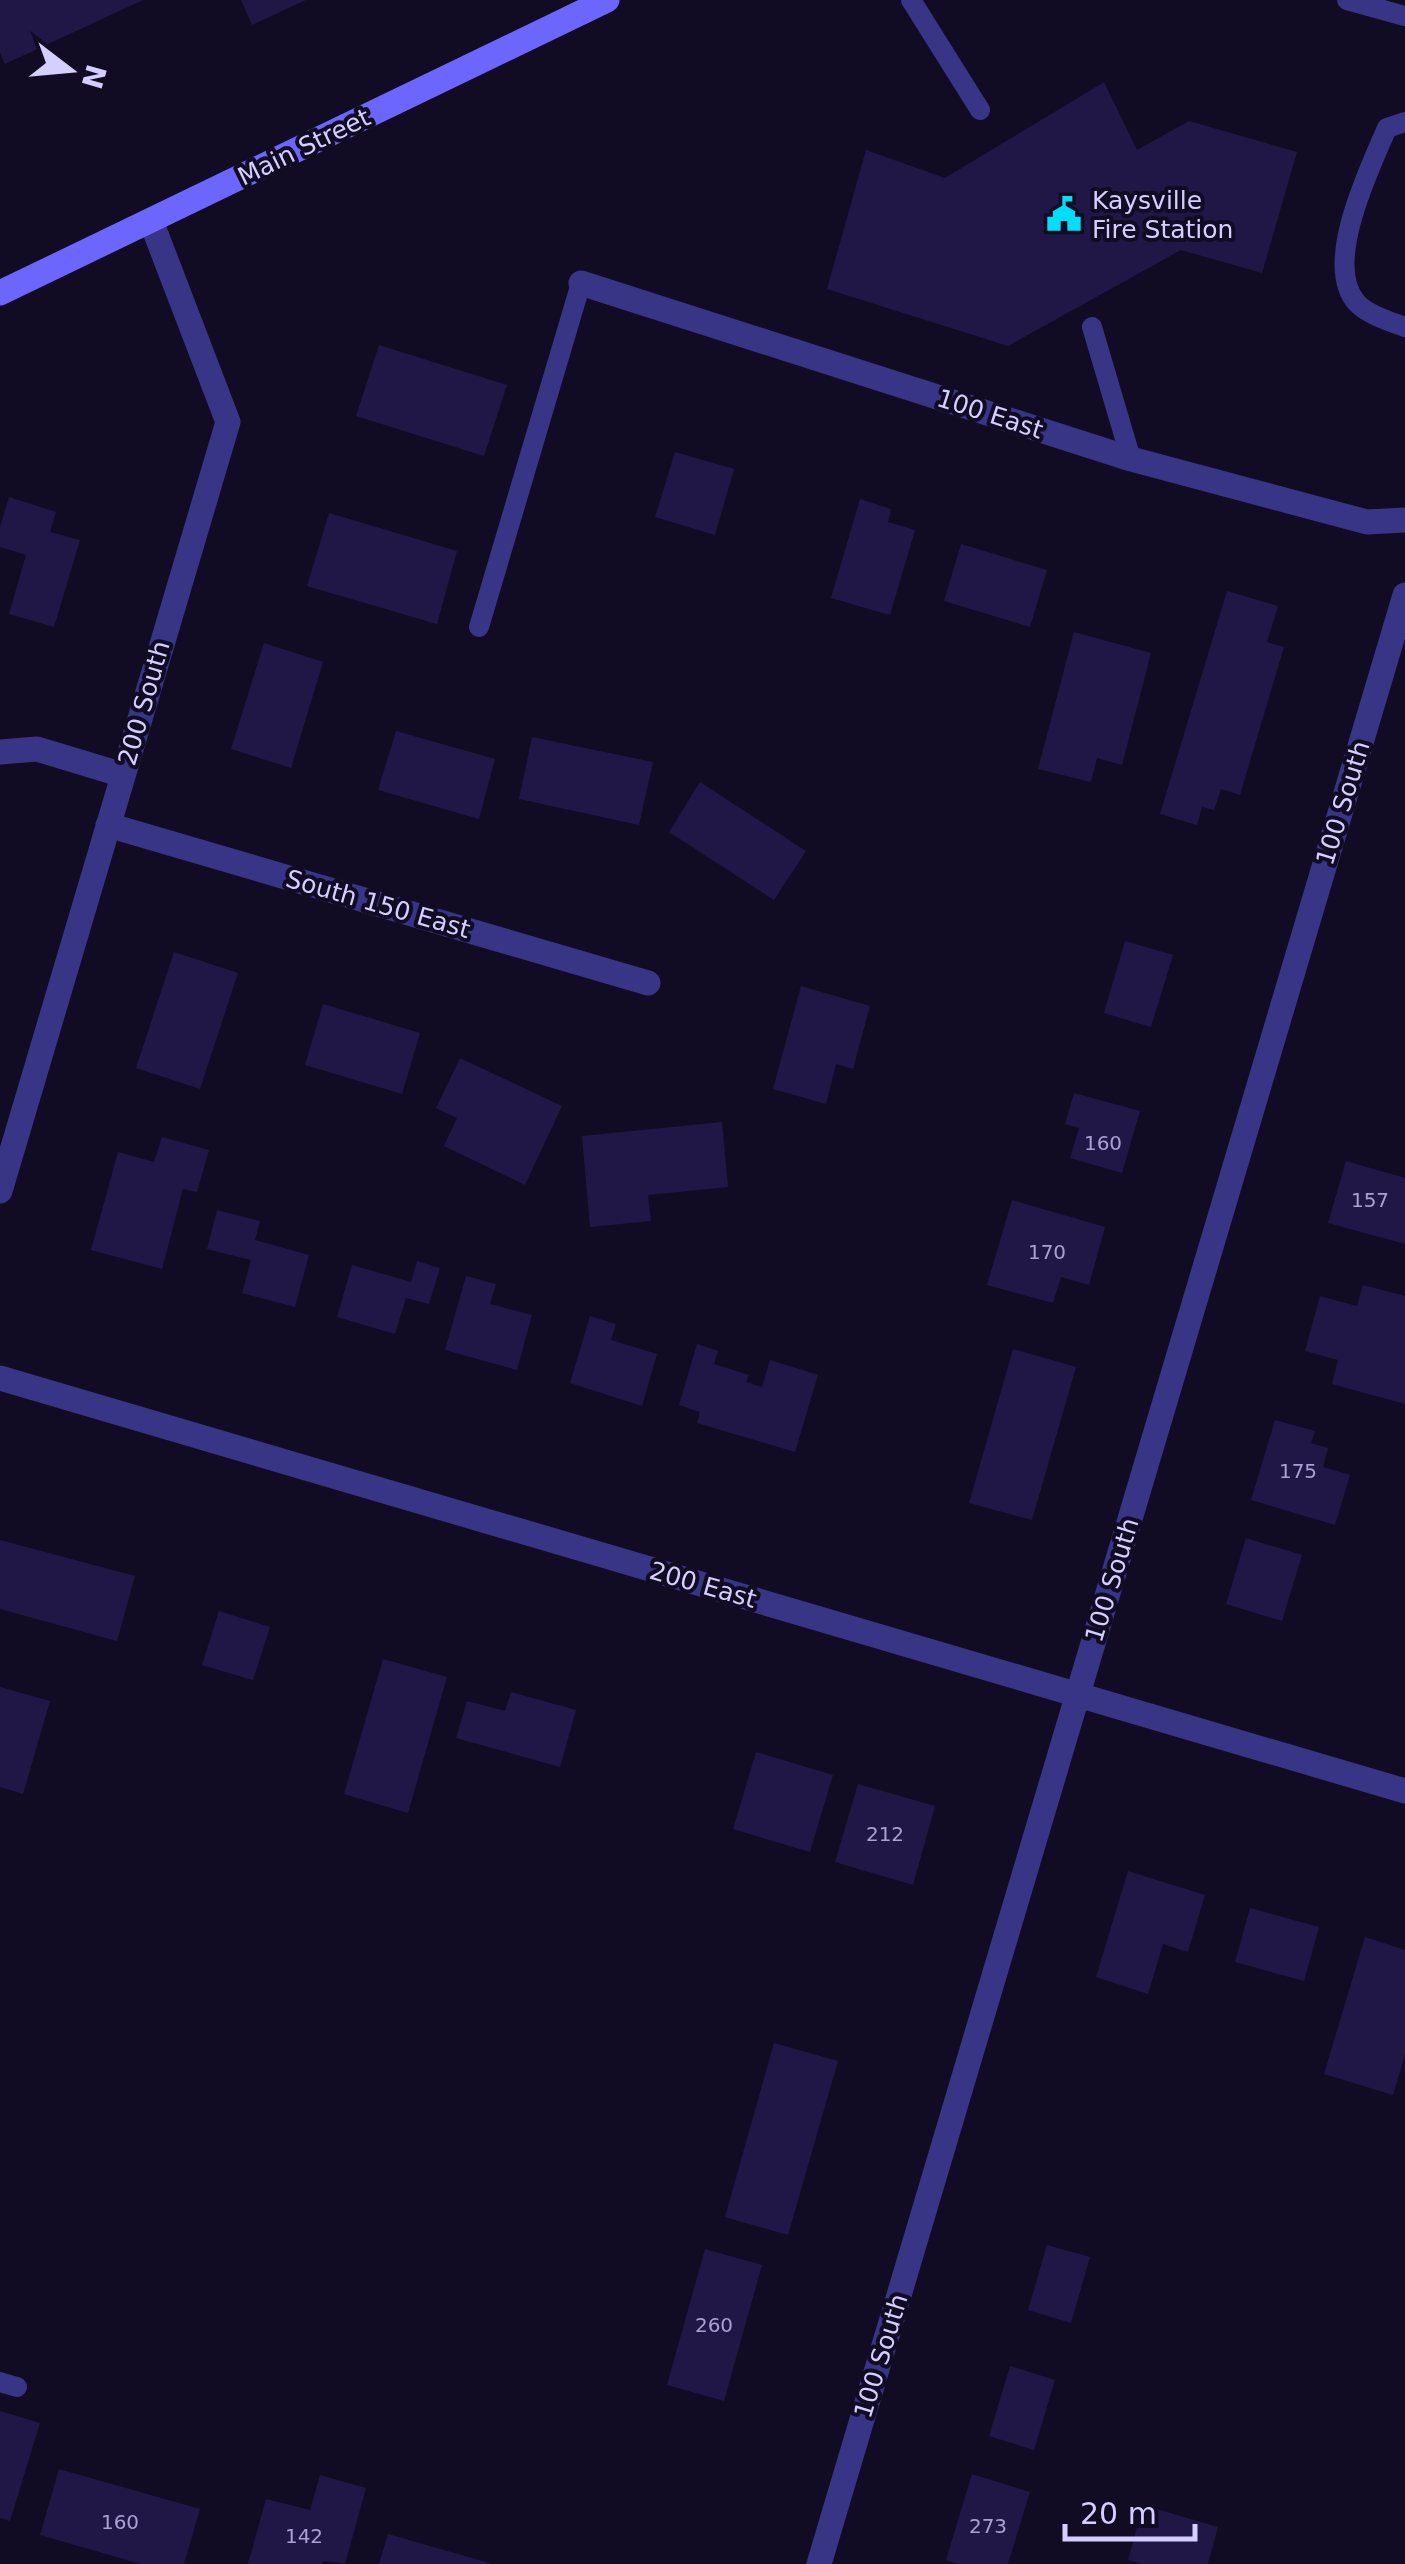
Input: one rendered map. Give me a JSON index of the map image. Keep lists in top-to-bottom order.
{
  "streets": {
    "main road": ["Main Street"],
    "street": [
      "100 East",
      "200 South",
      "100 South",
      "South 150 East",
      "200 East"
    ]
  },
  "crossings": [
    ["Main Street", "200 South"],
    ["200 South", "South 150 East"],
    ["100 South", "200 East"]
  ],
  "places": {
    "public building": ["Kaysville Fire Station"]
  },
  "house_numbers": [
    "160",
    "157",
    "170",
    "175",
    "212",
    "260",
    "160",
    "273",
    "142"
  ],
  "scale_bar": "20 m",
  "north": "right"
}
